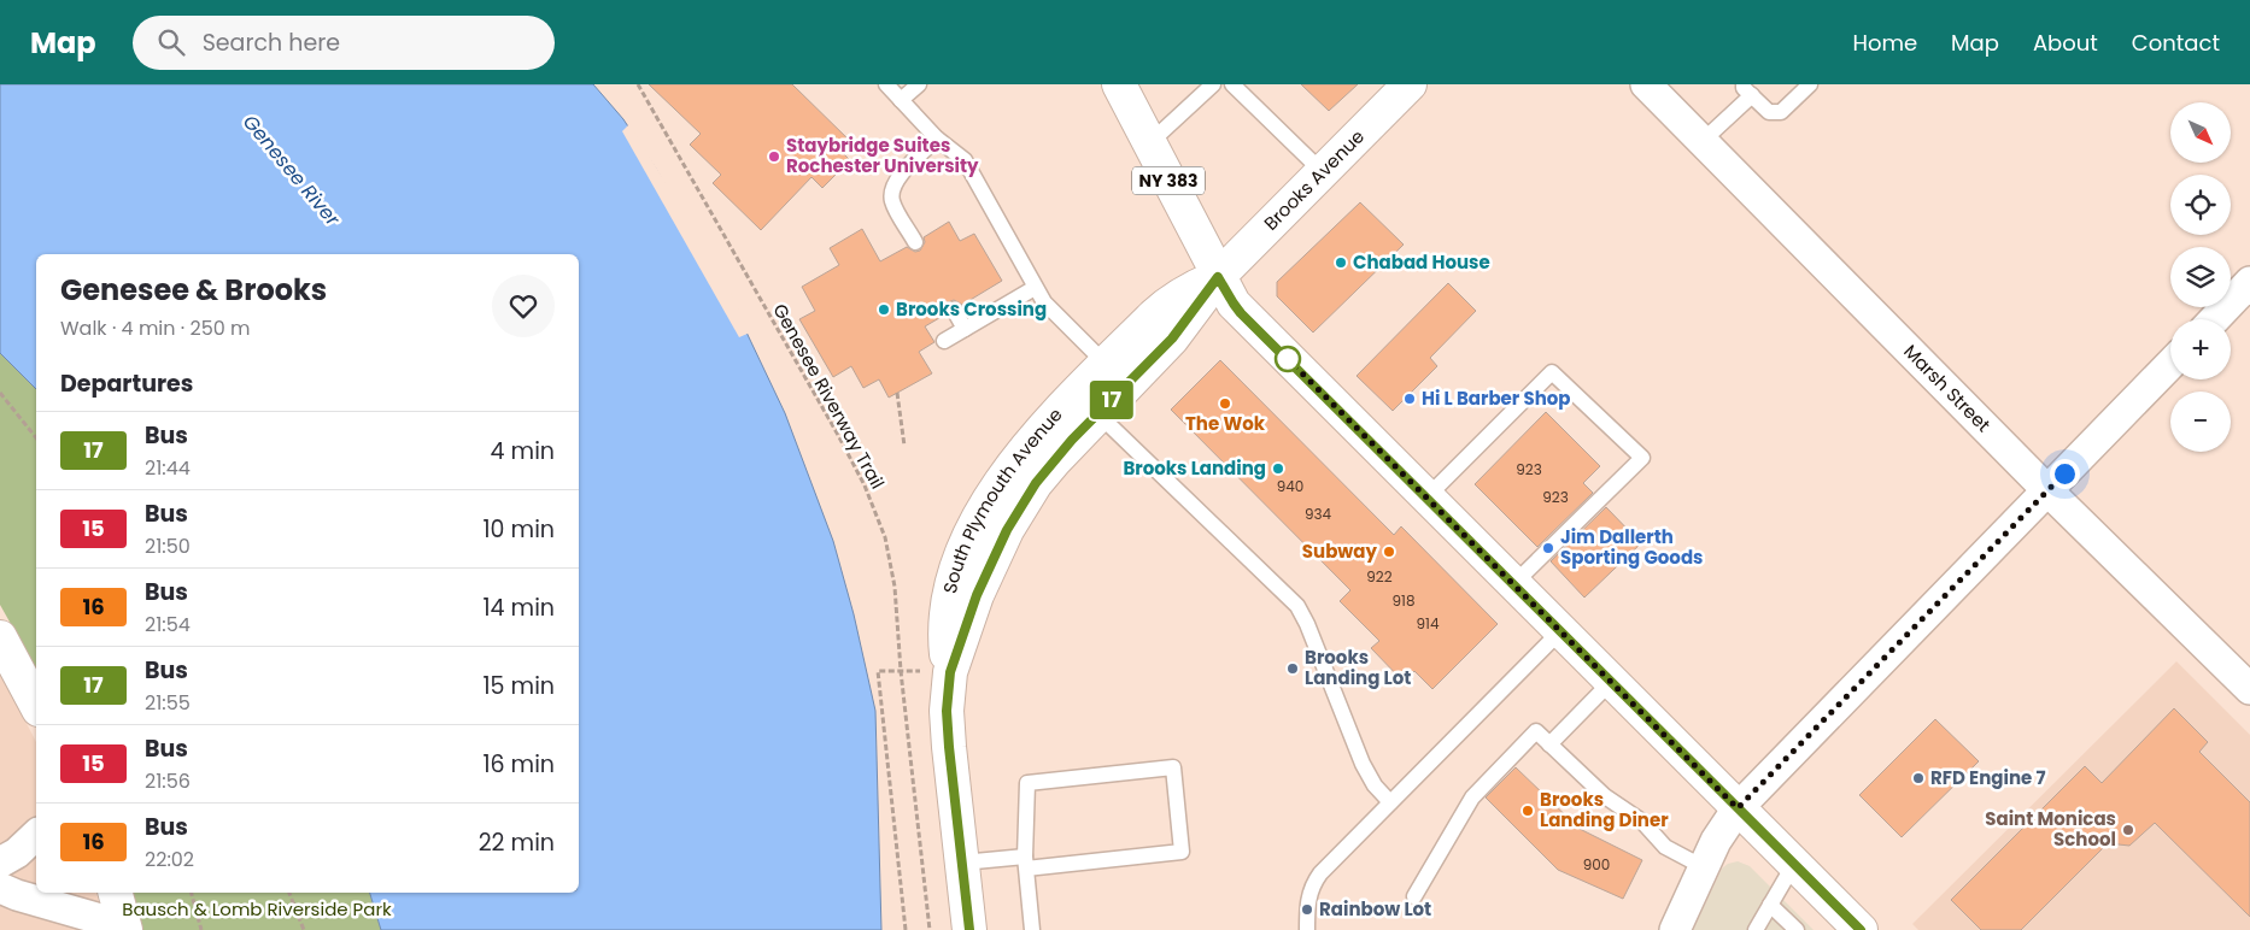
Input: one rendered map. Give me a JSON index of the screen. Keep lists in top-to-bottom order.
{
  "streets": {
    "main road": ["NY 383", "Brooks Avenue", "South Plymouth Avenue"],
    "street": ["Marsh Street"],
    "path": ["Genesee Riverway Trail"]
  },
  "crossings": [
    ["NY 383", "Brooks Avenue"],
    ["NY 383", "South Plymouth Avenue"],
    ["Brooks Avenue", "South Plymouth Avenue"]
  ],
  "water": ["Genesee River"],
  "parks": ["Bausch & Lomb Riverside Park"],
  "places": [
    "Staybridge Suites Rochester University",
    "Chabad House",
    "Brooks Crossing",
    "Hi L Barber Shop",
    "The Wok",
    "Brooks Landing",
    "Jim Dallerth Sporting Goods",
    "Subway",
    "Brooks Landing Lot",
    "RFD Engine 7",
    "Brooks Landing Diner",
    "Saint Monicas School",
    "Rainbow Lot"
  ],
  "lines": ["bus line 17"],
  "house_numbers": [
    "923",
    "940",
    "923",
    "934",
    "922",
    "918",
    "914",
    "900"
  ],
  "north": "bottom right",
  "page": {
    "header": "Map",
    "search": "Search here",
    "nav": [
      "Home",
      "Map",
      "About",
      "Contact"
    ],
    "on_map": "17",
    "map_buttons": ["+", "−"],
    "heading": [
      ["Genesee & Brooks", "Walk · 4 min · 250 m"],
      "Departures"
    ],
    "list": [
      {
        "mark": "17",
        "name": "Bus",
        "note": "21:44",
        "value": "4 min"
      },
      {
        "mark": "15",
        "name": "Bus",
        "note": "21:50",
        "value": "10 min"
      },
      {
        "mark": "16",
        "name": "Bus",
        "note": "21:54",
        "value": "14 min"
      },
      {
        "mark": "17",
        "name": "Bus",
        "note": "21:55",
        "value": "15 min"
      },
      {
        "mark": "15",
        "name": "Bus",
        "note": "21:56",
        "value": "16 min"
      },
      {
        "mark": "16",
        "name": "Bus",
        "note": "22:02",
        "value": "22 min"
      }
    ]
  }
}
